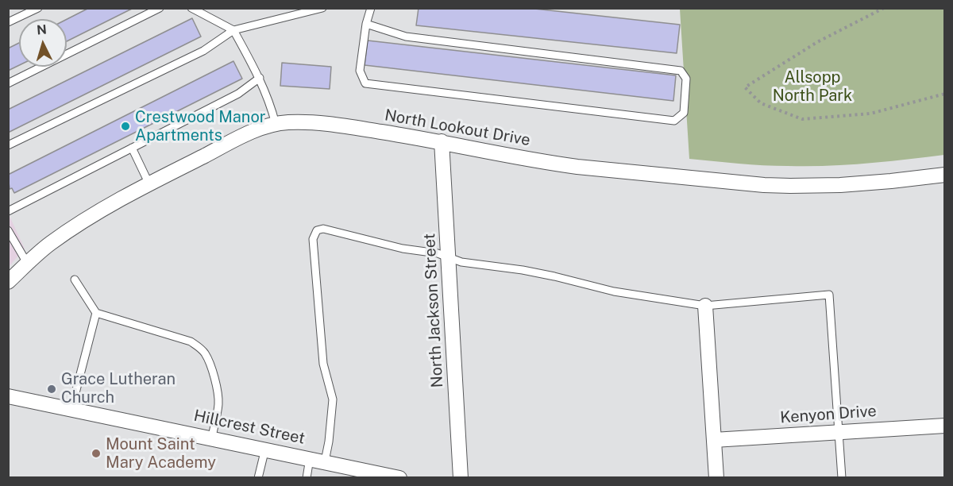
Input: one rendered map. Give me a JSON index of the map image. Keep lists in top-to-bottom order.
{
  "streets": {
    "street": [
      "North Lookout Drive",
      "North Jackson Street",
      "Kenyon Drive",
      "Hillcrest Street"
    ]
  },
  "crossings": [
    ["North Lookout Drive", "North Jackson Street"]
  ],
  "parks": ["Allsopp North Park"],
  "places": ["Crestwood Manor Apartments", "Grace Lutheran Church", "Mount Saint Mary Academy"],
  "north": "top"
}
